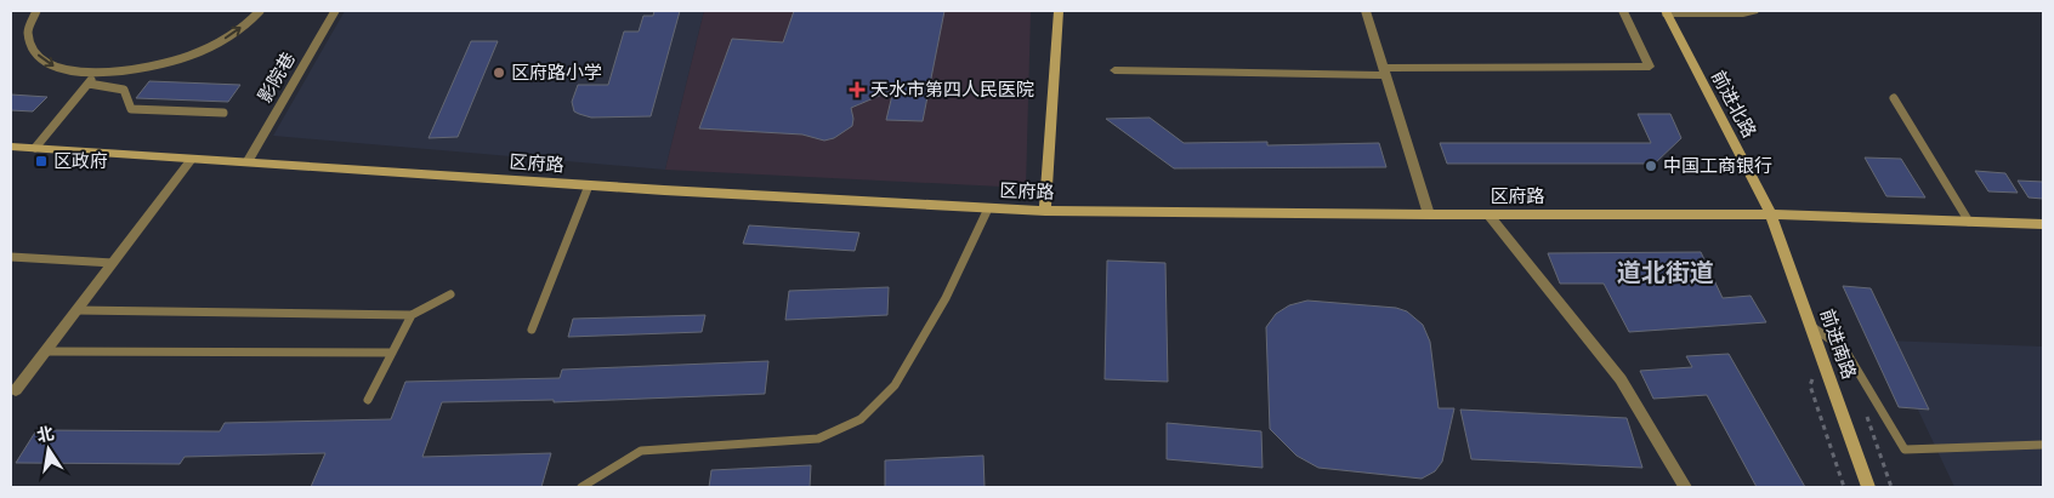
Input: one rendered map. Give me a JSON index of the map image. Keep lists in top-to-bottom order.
{
  "streets": {
    "main road": ["前进北路", "区府路", "前进南路"],
    "street": ["影院巷"]
  },
  "crossings": [
    ["影院巷", "区府路"],
    ["前进北路", "区府路"],
    ["前进北路", "前进南路"],
    ["区府路", "前进南路"]
  ],
  "districts": ["道北街道"],
  "places": {
    "other": ["区府路小学", "中国工商银行"],
    "health": ["天水市第四人民医院"],
    "transit": ["区政府"]
  },
  "north": "top"
}
